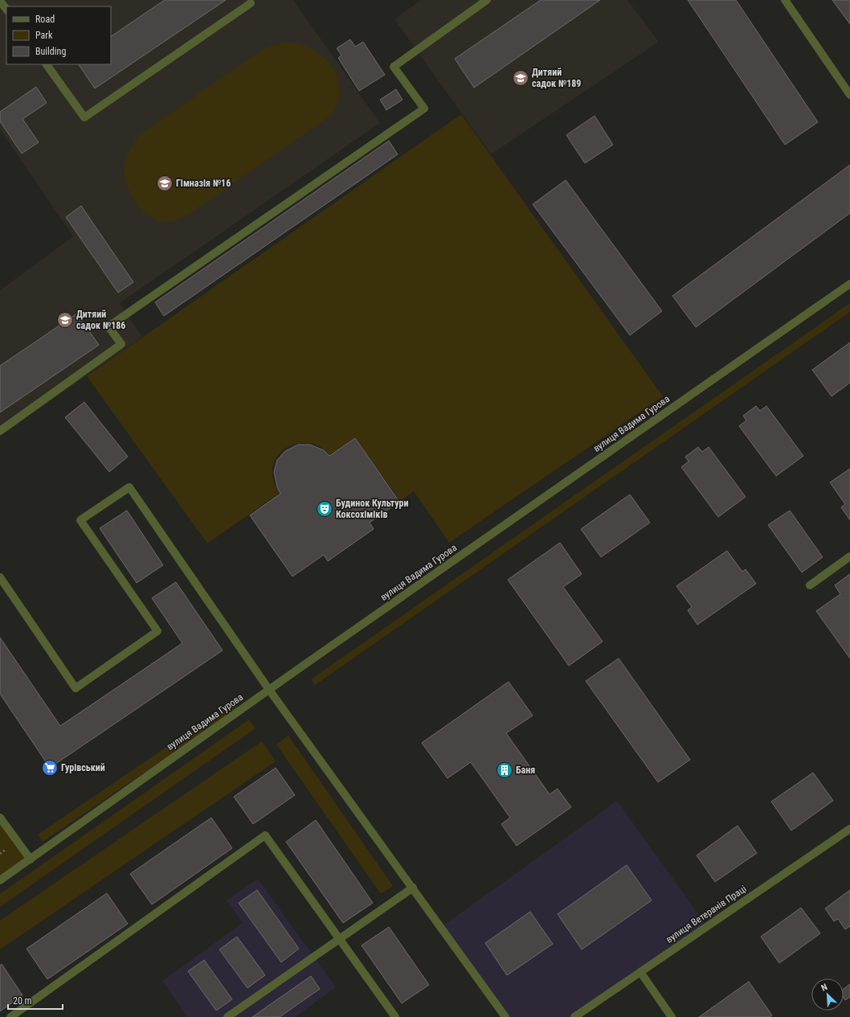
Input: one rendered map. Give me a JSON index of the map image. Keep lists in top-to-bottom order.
{
  "streets": {
    "street": ["вулиця Вадима Гурова", "вулиця Ветеранів Праці"]
  },
  "places": {
    "school or university": ["Дитяий садок №189", "Гімназія №16", "Дитяий садок №186"],
    "theatre": ["Будинок Культури Коксохіміків"],
    "supermarket": ["Гурівський"],
    "building": ["Баня"]
  },
  "legend": ["Road", "Park", "Building"],
  "scale_bar": "20 m",
  "north": "top left"
}
